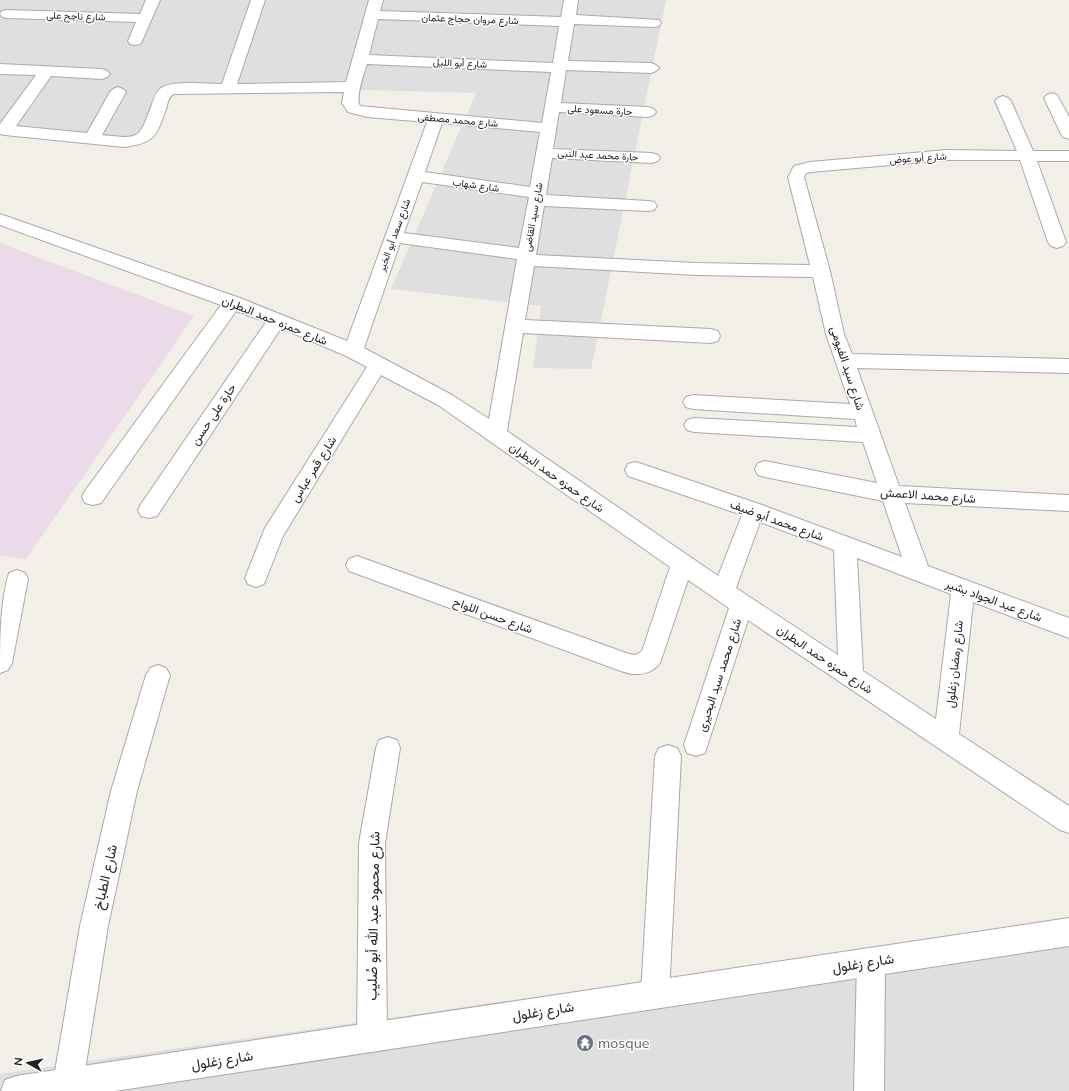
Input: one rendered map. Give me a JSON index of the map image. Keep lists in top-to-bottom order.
{
  "streets": {
    "street": [
      "شارع ناجح على",
      "شارع مروان حجاج عثمان",
      "شارع أبو الليل",
      "حارة مسعود على",
      "شارع محمد مصطفى",
      "حارة محمد عبد النبى",
      "شارع أبو عوض",
      "شارع شهاب",
      "شارع سيد القاضى",
      "شارع سعد أبو الخير",
      "شارع حمزه حمد البطران",
      "شارع سيد الفيومى",
      "حارة على حسن",
      "شارع قمر عباس",
      "شارع محمد الاعمش",
      "شارع محمد أبو ضيف",
      "شارع عبد الجواد بشير",
      "شارع حسن اللواح",
      "شارع رمضان زغلول",
      "شارع محمد سيد البحيرى",
      "شارع الطباخ",
      "شارع محمود عبد الله أبو صُليب",
      "شارع زغلول"
    ]
  },
  "crossings": [
    ["شارع مروان حجاج عثمان", "شارع سيد القاضى"],
    ["شارع أبو الليل", "شارع سيد القاضى"],
    ["حارة مسعود على", "شارع سيد القاضى"],
    ["شارع محمد مصطفى", "شارع سيد القاضى"],
    ["شارع محمد مصطفى", "شارع سعد أبو الخير"],
    ["حارة محمد عبد النبى", "شارع سيد القاضى"],
    ["شارع أبو عوض", "شارع سيد الفيومى"],
    ["شارع شهاب", "شارع سيد القاضى"],
    ["شارع شهاب", "شارع سعد أبو الخير"],
    ["شارع سيد القاضى", "شارع حمزه حمد البطران"],
    ["شارع سعد أبو الخير", "شارع حمزه حمد البطران"],
    ["شارع حمزه حمد البطران", "حارة على حسن"],
    ["شارع حمزه حمد البطران", "شارع قمر عباس"],
    ["شارع حمزه حمد البطران", "شارع حسن اللواح"],
    ["شارع حمزه حمد البطران", "شارع رمضان زغلول"],
    ["شارع حمزه حمد البطران", "شارع محمد سيد البحيرى"],
    ["شارع سيد الفيومى", "شارع محمد الاعمش"],
    ["شارع سيد الفيومى", "شارع محمد أبو ضيف"],
    ["شارع سيد الفيومى", "شارع عبد الجواد بشير"],
    ["شارع محمد أبو ضيف", "شارع عبد الجواد بشير"],
    ["شارع محمد أبو ضيف", "شارع محمد سيد البحيرى"],
    ["شارع عبد الجواد بشير", "شارع رمضان زغلول"],
    ["شارع الطباخ", "شارع زغلول"],
    ["شارع محمود عبد الله أبو صُليب", "شارع زغلول"]
  ],
  "places": {
    "temple": ["mosque"]
  },
  "north": "left"
}
